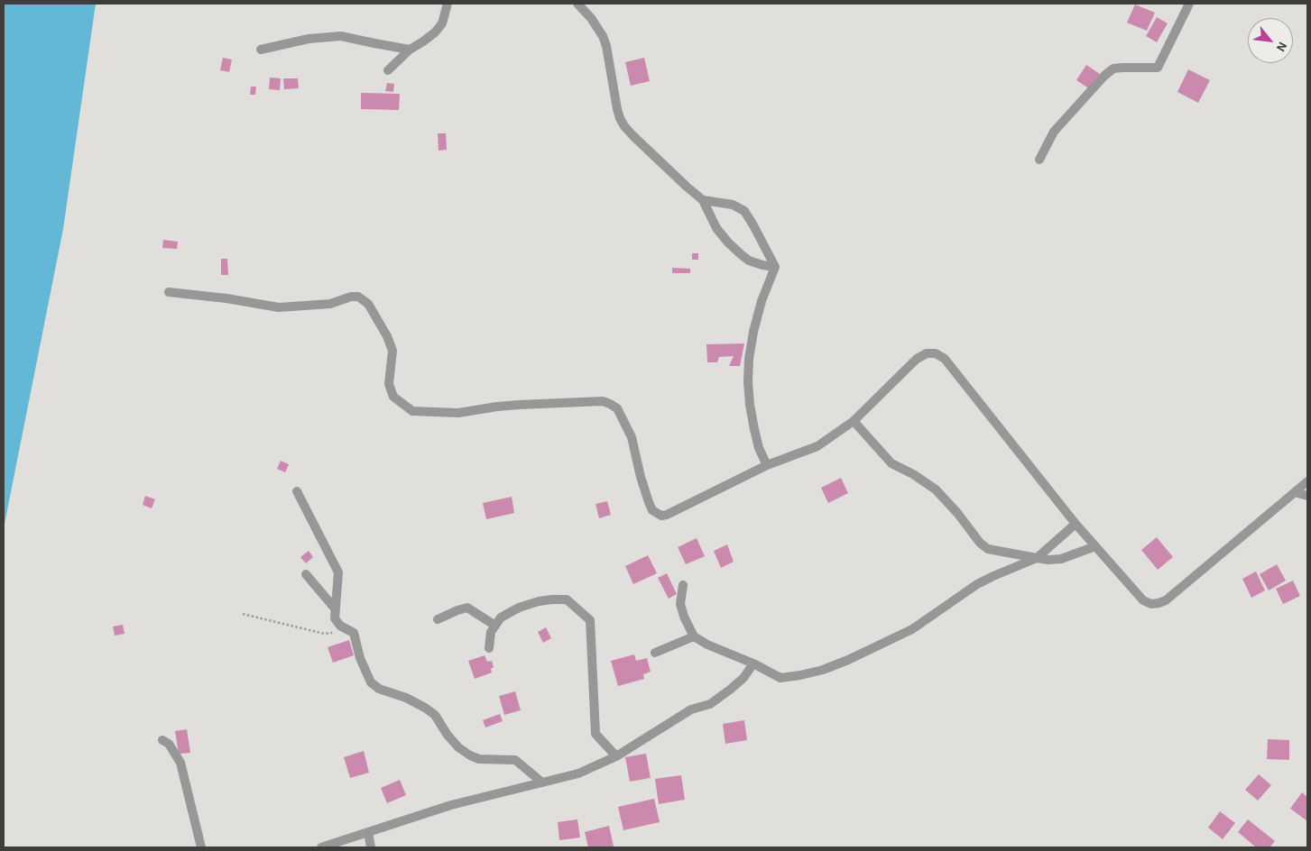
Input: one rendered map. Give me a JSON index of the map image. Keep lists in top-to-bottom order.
{
  "north": "bottom right"
}
